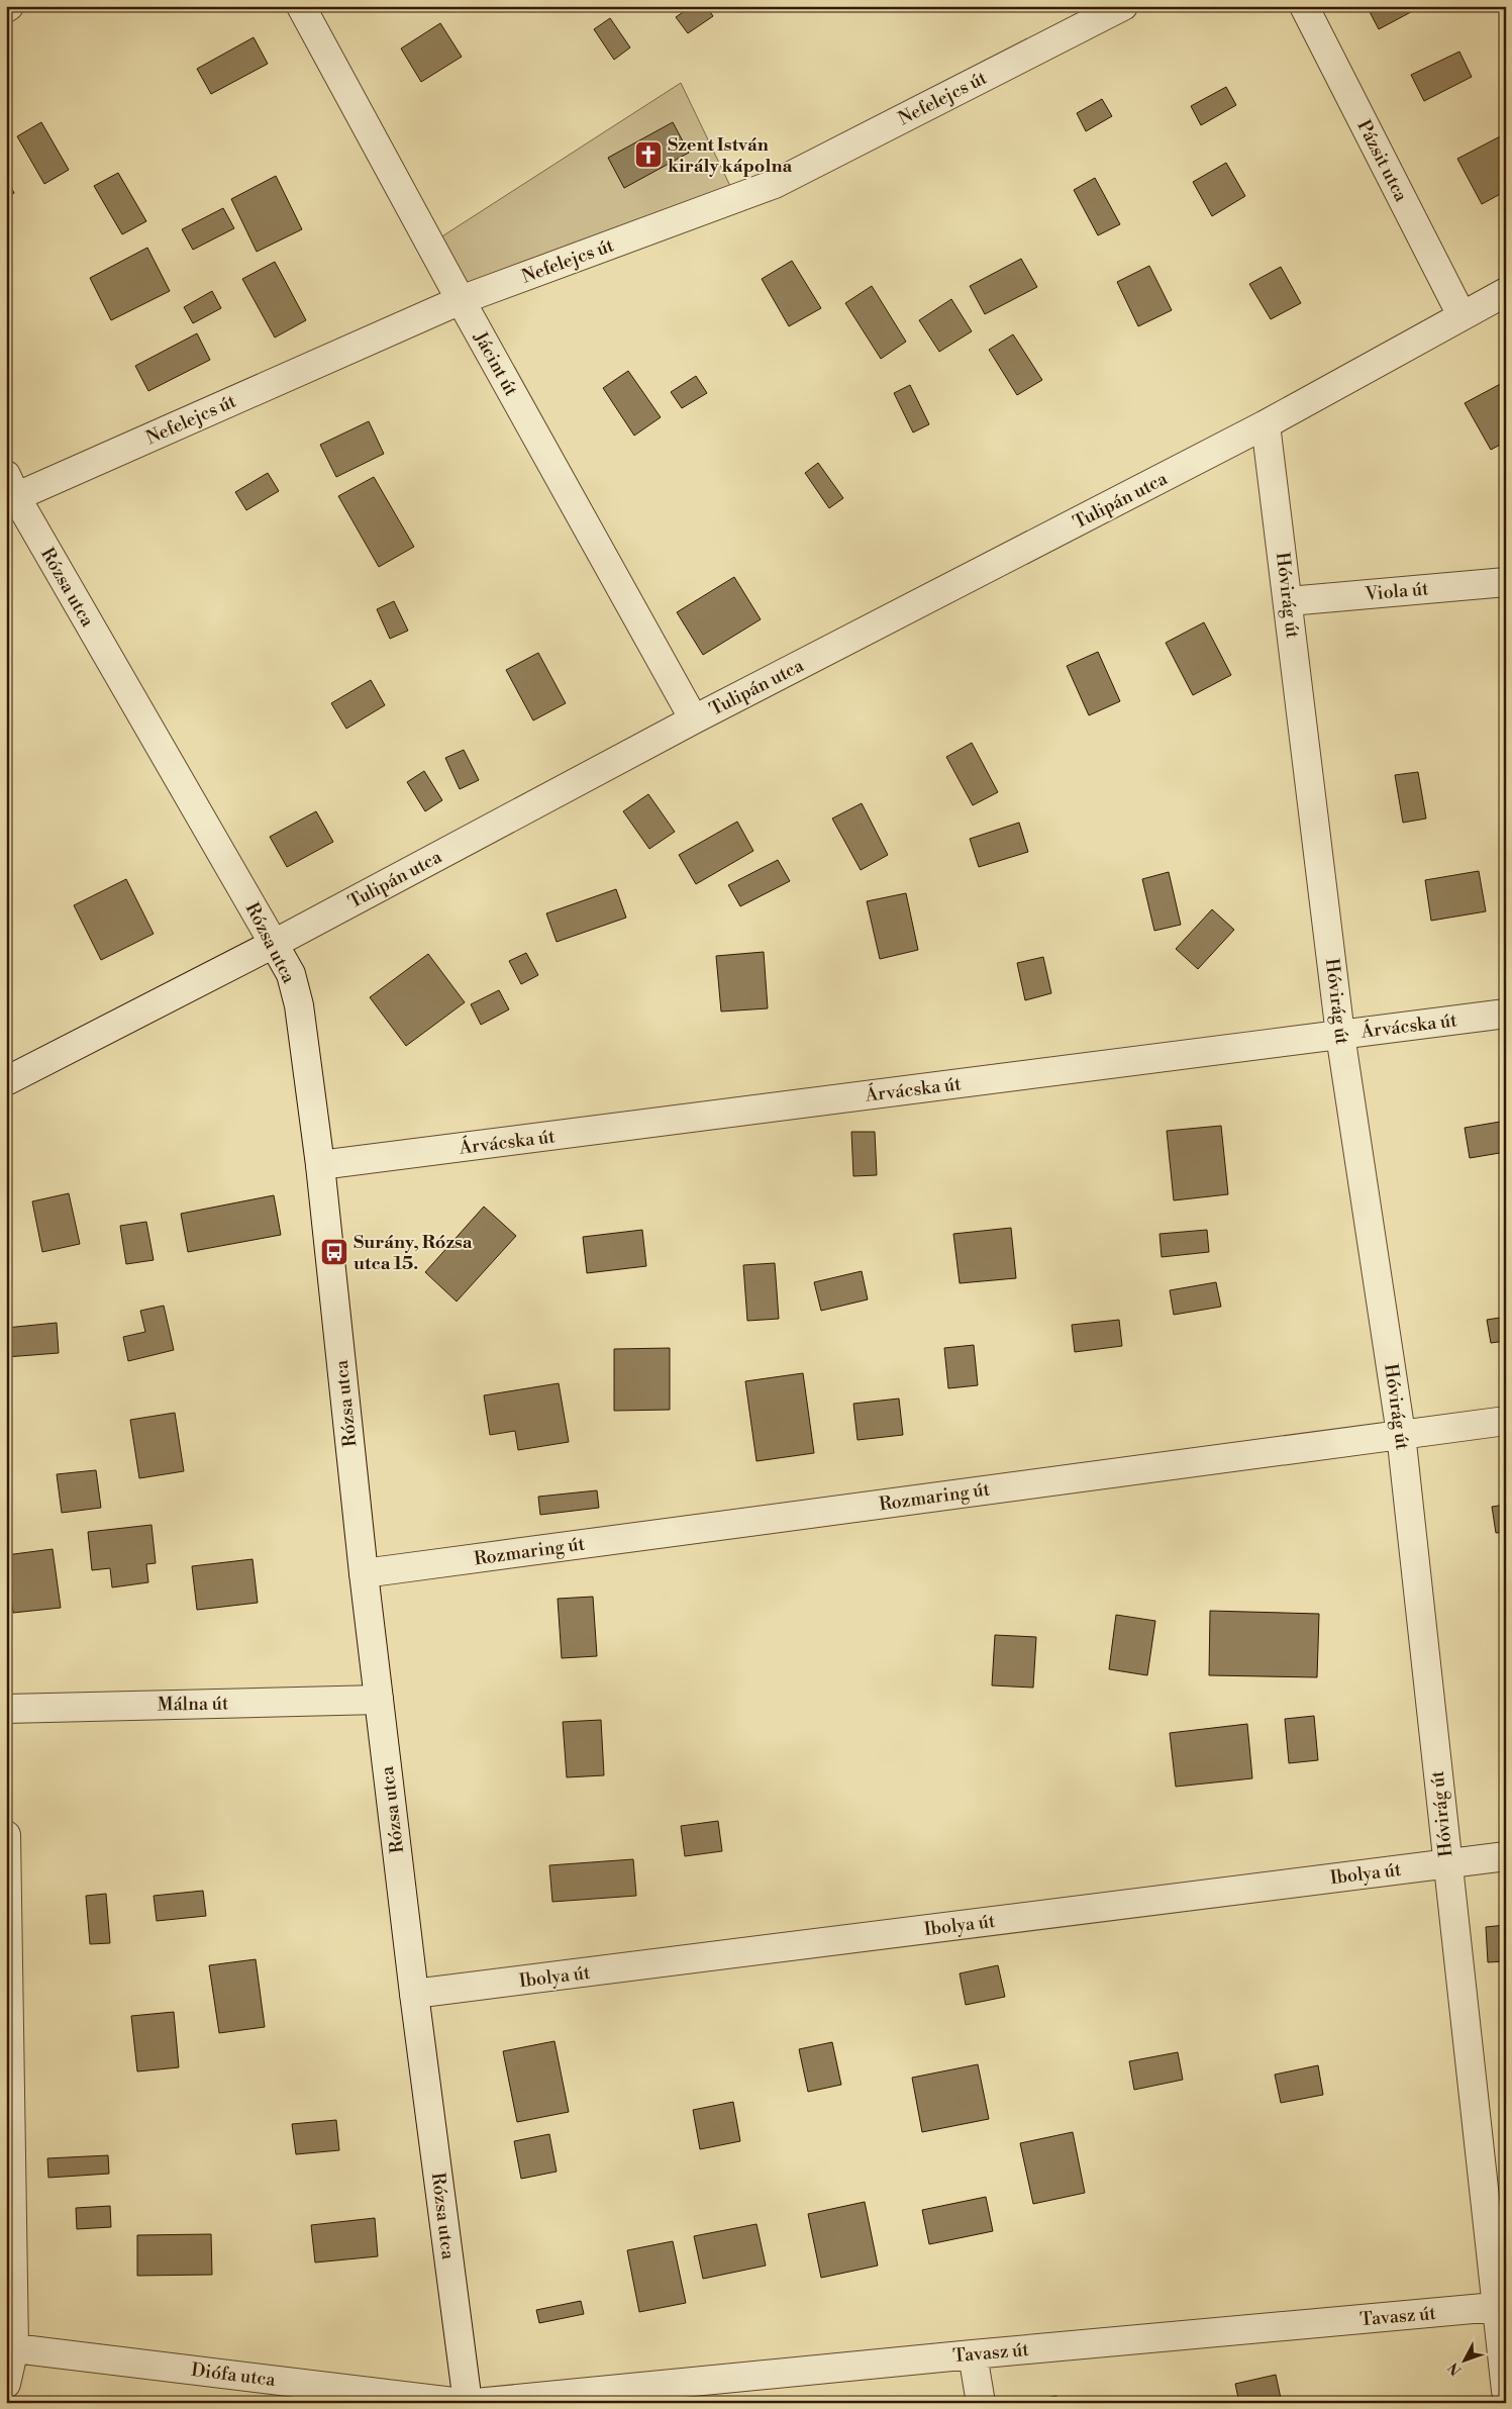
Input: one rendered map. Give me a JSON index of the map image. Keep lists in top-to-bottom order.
{
  "streets": {
    "street": [
      "Nefelejcs út",
      "Pázsit utca",
      "Jácint út",
      "Tulipán utca",
      "Rózsa utca",
      "Viola út",
      "Hóvirág út",
      "Árvácska út",
      "Rozmaring út",
      "Málna út",
      "Ibolya út",
      "Tavasz út",
      "Diófa utca"
    ]
  },
  "crossings": [
    ["Nefelejcs út", "Jácint út"],
    ["Nefelejcs út", "Rózsa utca"],
    ["Pázsit utca", "Tulipán utca"],
    ["Jácint út", "Tulipán utca"],
    ["Tulipán utca", "Rózsa utca"],
    ["Tulipán utca", "Hóvirág út"],
    ["Rózsa utca", "Árvácska út"],
    ["Rózsa utca", "Rozmaring út"],
    ["Rózsa utca", "Málna út"],
    ["Rózsa utca", "Ibolya út"],
    ["Viola út", "Hóvirág út"],
    ["Hóvirág út", "Árvácska út"],
    ["Hóvirág út", "Rozmaring út"],
    ["Hóvirág út", "Ibolya út"],
    ["Hóvirág út", "Tavasz út"]
  ],
  "places": {
    "church": ["Szent István király kápolna"],
    "bus stop": ["Surány, Rózsa utca 15."]
  },
  "north": "bottom left"
}
